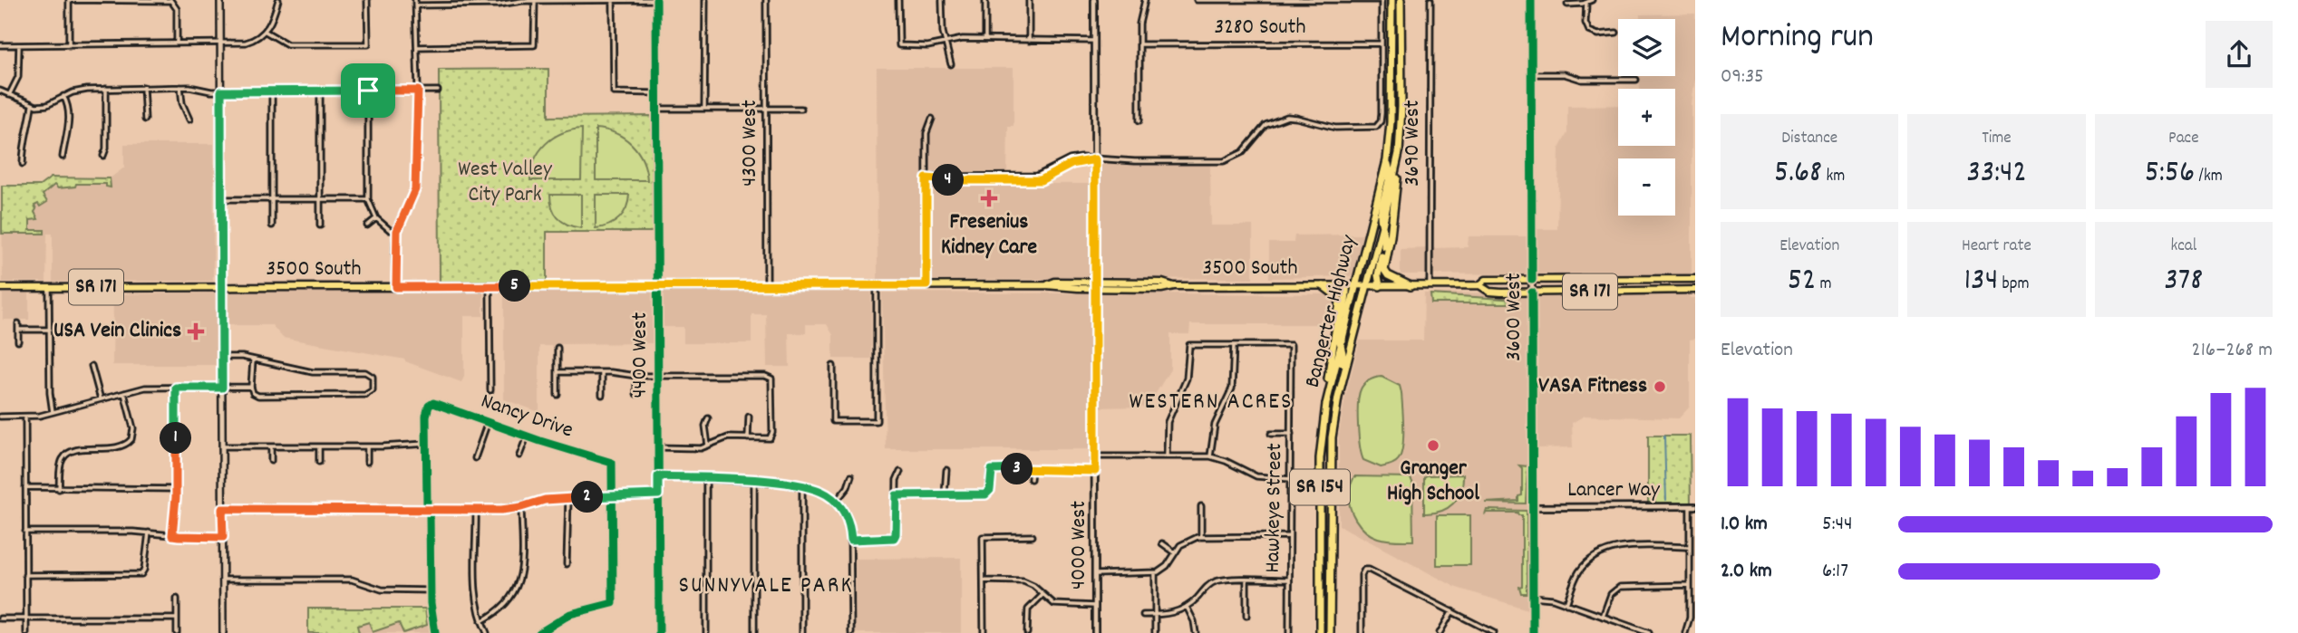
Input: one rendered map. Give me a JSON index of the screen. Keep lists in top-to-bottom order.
{
  "streets": {
    "highway": ["Bangerter Highway", "SR 154"],
    "main road": ["3500 South", "SR 171"],
    "street": [
      "3280 South",
      "4300 West",
      "3690 West",
      "3600 West",
      "4400 West",
      "Nancy Drive",
      "Lancer Way",
      "Hawkeye Street",
      "4000 West"
    ]
  },
  "crossings": [
    ["4300 West", "3500 South"],
    ["3690 West", "3500 South"],
    ["3500 South", "Bangerter Highway"],
    ["3500 South", "3600 West"],
    ["3500 South", "4400 West"],
    ["3500 South", "4000 West"],
    ["3600 West", "Lancer Way"]
  ],
  "districts": ["WESTERN ACRES", "SUNNYVALE PARK"],
  "parks": ["West Valley City Park"],
  "places": {
    "health": ["Fresenius Kidney Care", "USA Vein Clinics"],
    "other": ["VASA Fitness", "Granger High School"]
  },
  "page": {
    "heading": ["Morning run", "09:35"],
    "map_buttons": ["+", "−"],
    "stats": [
      ["Distance", "5.68 km"],
      ["Time", "33:42"],
      ["Pace", "5:56 /km"],
      ["Elevation", "52 m"],
      ["Heart rate", "134 bpm"],
      ["kcal", "378"]
    ],
    "pins": [
      "4",
      "5",
      "1",
      "3",
      "2"
    ],
    "chart": ["Elevation", "216–268 m"],
    "list": [
      {
        "name": "1.0 km",
        "note": "5:44"
      },
      {
        "name": "2.0 km",
        "note": "6:17"
      }
    ]
  }
}
